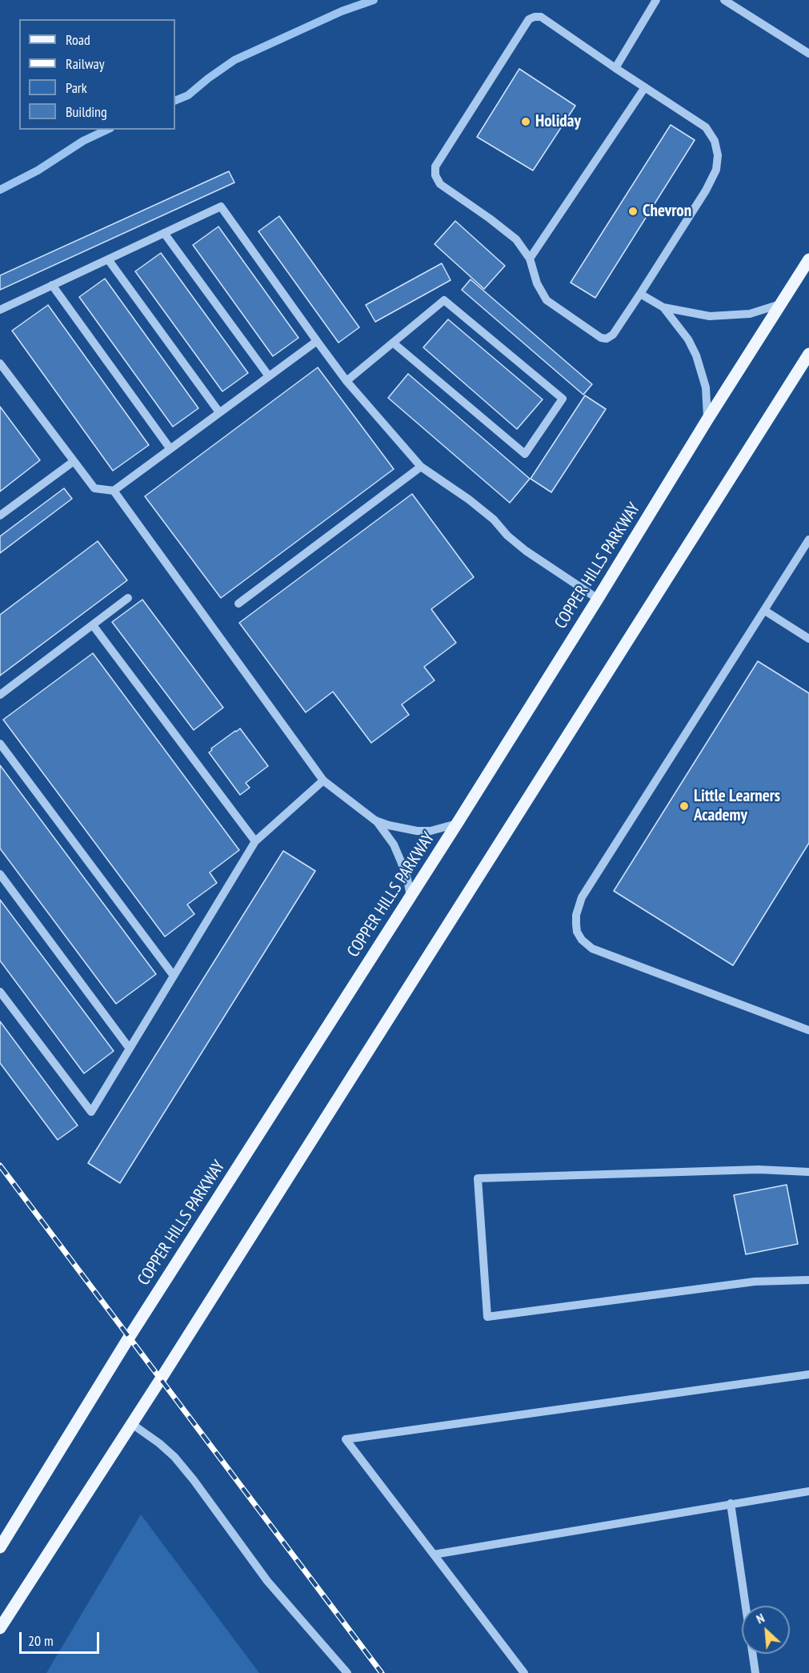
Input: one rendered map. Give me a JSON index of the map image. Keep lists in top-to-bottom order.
{
  "streets": {
    "main road": ["COPPER HILLS PARKWAY"]
  },
  "places": ["Holiday", "Chevron", "Little Learners Academy"],
  "legend": [
    "Road",
    "Railway",
    "Park",
    "Building"
  ],
  "scale_bar": "20 m",
  "north": "top left"
}
